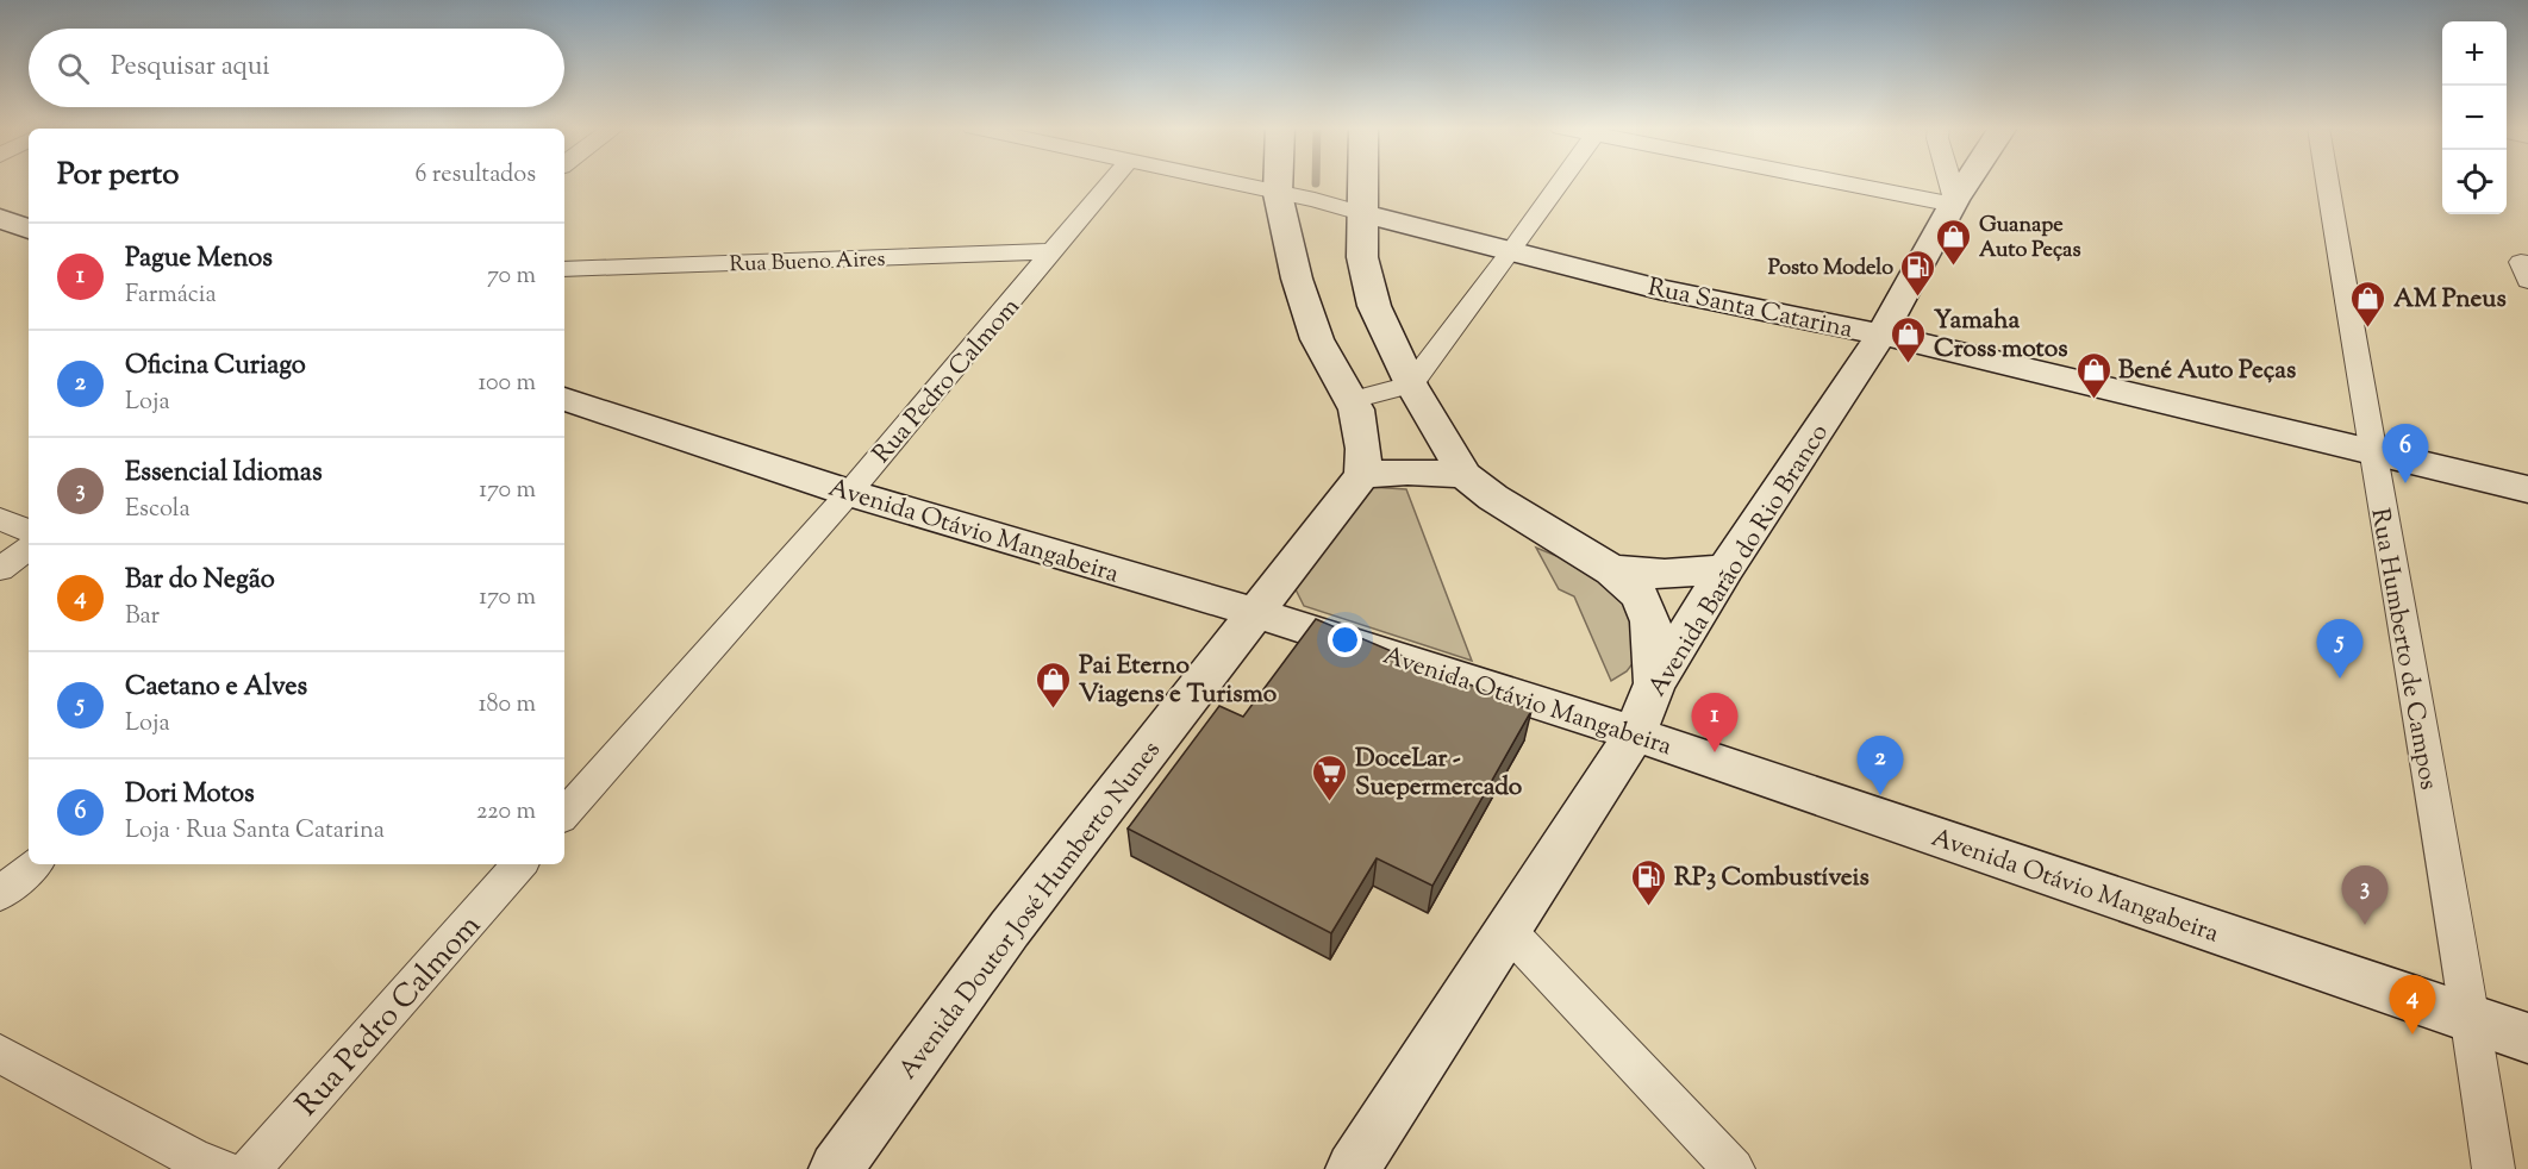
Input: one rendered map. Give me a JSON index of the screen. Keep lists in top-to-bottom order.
{
  "streets": {
    "main road": [
      "Rua Santa Catarina",
      "Avenida Otávio Mangabeira",
      "Avenida Barão do Rio Branco",
      "Avenida Doutor José Humberto Nunes"
    ],
    "street": ["Rua Bueno Aires", "Rua Pedro Calmom", "Rua Humberto de Campos"]
  },
  "crossings": [
    ["Rua Bueno Aires", "Rua Pedro Calmom"],
    ["Rua Santa Catarina", "Avenida Barão do Rio Branco"],
    ["Rua Santa Catarina", "Rua Humberto de Campos"],
    ["Rua Pedro Calmom", "Avenida Otávio Mangabeira"],
    ["Avenida Otávio Mangabeira", "Avenida Barão do Rio Branco"],
    ["Avenida Otávio Mangabeira", "Rua Humberto de Campos"],
    ["Avenida Otávio Mangabeira", "Avenida Doutor José Humberto Nunes"]
  ],
  "places": {
    "shop": [
      "Guanape Auto Peças",
      "AM Pneus",
      "Yamaha Cross motos",
      "Bené Auto Peças",
      "Pai Eterno Viagens e Turismo"
    ],
    "fuel station": ["Posto Modelo", "RP3 Combustíveis"],
    "supermarket": ["DoceLar - Suepermercado"]
  },
  "page": {
    "map_buttons": ["+", "−"],
    "search": "Pesquisar aqui",
    "heading": ["Por perto", "6 resultados"],
    "list": [
      {
        "mark": "1",
        "name": "Pague Menos",
        "note": "Farmácia",
        "value": "70 m"
      },
      {
        "mark": "2",
        "name": "Oficina Curiago",
        "note": "Loja",
        "value": "100 m"
      },
      {
        "mark": "3",
        "name": "Essencial Idiomas",
        "note": "Escola",
        "value": "170 m"
      },
      {
        "mark": "4",
        "name": "Bar do Negão",
        "note": "Bar",
        "value": "170 m"
      },
      {
        "mark": "5",
        "name": "Caetano e Alves",
        "note": "Loja",
        "value": "180 m"
      },
      {
        "mark": "6",
        "name": "Dori Motos",
        "note": "Loja · Rua Santa Catarina",
        "value": "220 m"
      }
    ],
    "pins": [
      "6",
      "5",
      "1",
      "2",
      "3",
      "4"
    ]
  }
}
